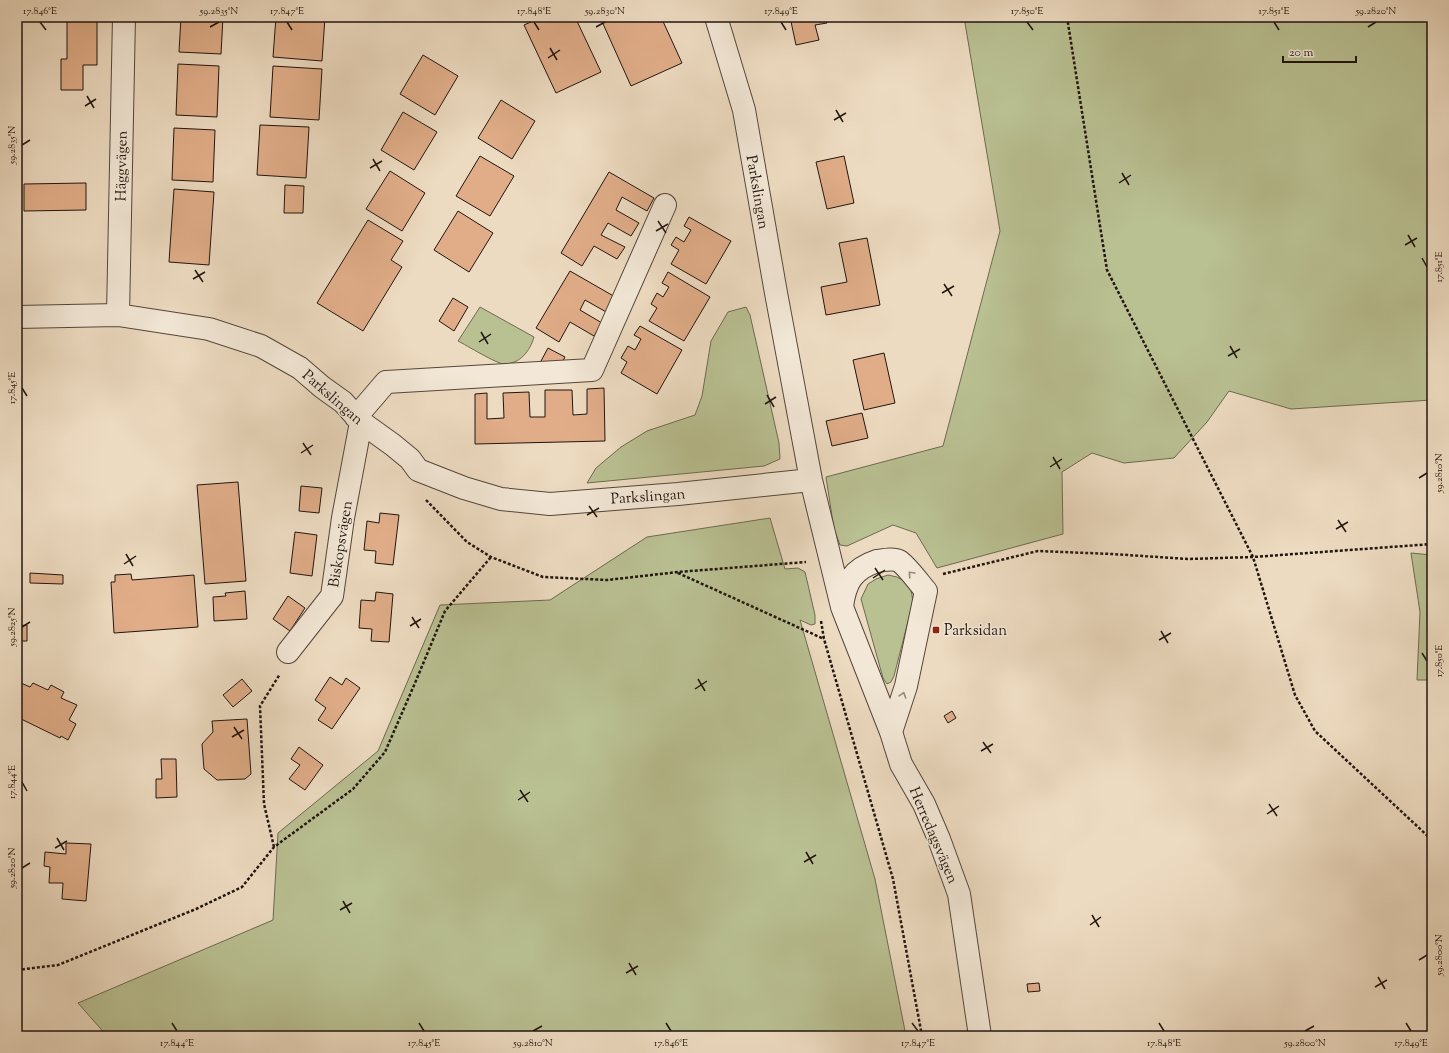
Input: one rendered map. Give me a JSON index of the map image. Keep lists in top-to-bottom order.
{
  "streets": {
    "street": [
      "Häggvägen",
      "Parkslingan",
      "Biskopsvägen",
      "Herredagsvägen"
    ]
  },
  "crossings": [
    ["Häggvägen", "Parkslingan"],
    ["Parkslingan", "Biskopsvägen"],
    ["Parkslingan", "Herredagsvägen"]
  ],
  "places": {
    "transit": ["Parksidan"]
  },
  "scale_bar": "20 m",
  "coordinates": [
    "17.846°E",
    "59.2835°N",
    "17.847°E",
    "17.848°E",
    "59.2830°N",
    "17.849°E",
    "17.850°E",
    "17.851°E",
    "59.2820°N",
    "17.845°E",
    "59.2810°N",
    "59.2825°N",
    "17.844°E",
    "59.2800°N"
  ]
}
